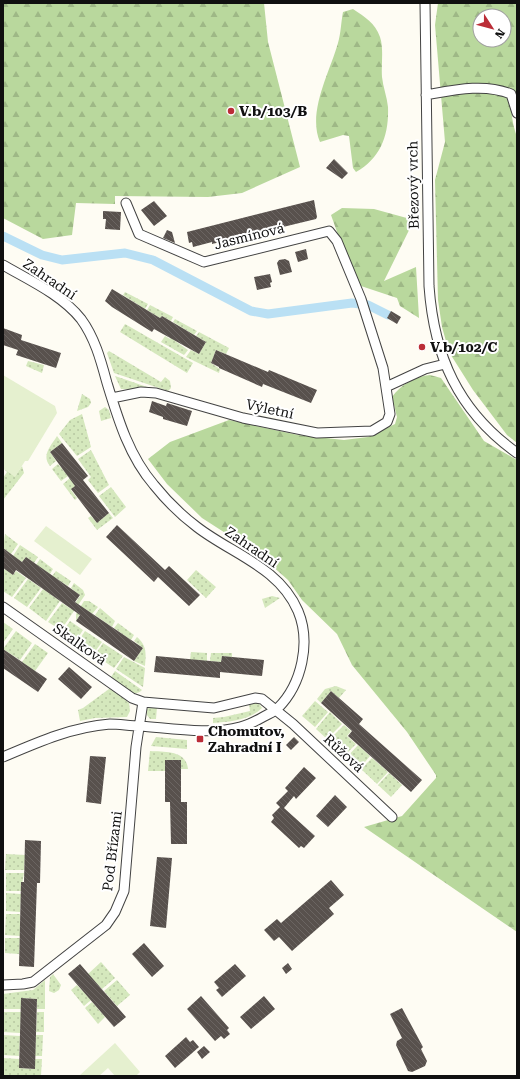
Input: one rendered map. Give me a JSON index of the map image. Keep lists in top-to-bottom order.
{
  "streets": {
    "street": [
      "Březový vrch",
      "Jasmínová",
      "Zahradní",
      "Výletní",
      "Skalková",
      "Růžová",
      "Pod Břízami"
    ]
  },
  "crossings": [
    ["Jasmínová", "Výletní"],
    ["Zahradní", "Výletní"],
    ["Zahradní", "Skalková"],
    ["Zahradní", "Růžová"],
    ["Zahradní", "Pod Břízami"],
    ["Skalková", "Růžová"]
  ],
  "places": {
    "other": ["V.b/103/B", "V.b/102/C"],
    "transit": ["Chomutov, Zahradní I"]
  },
  "north": "bottom right"
}
